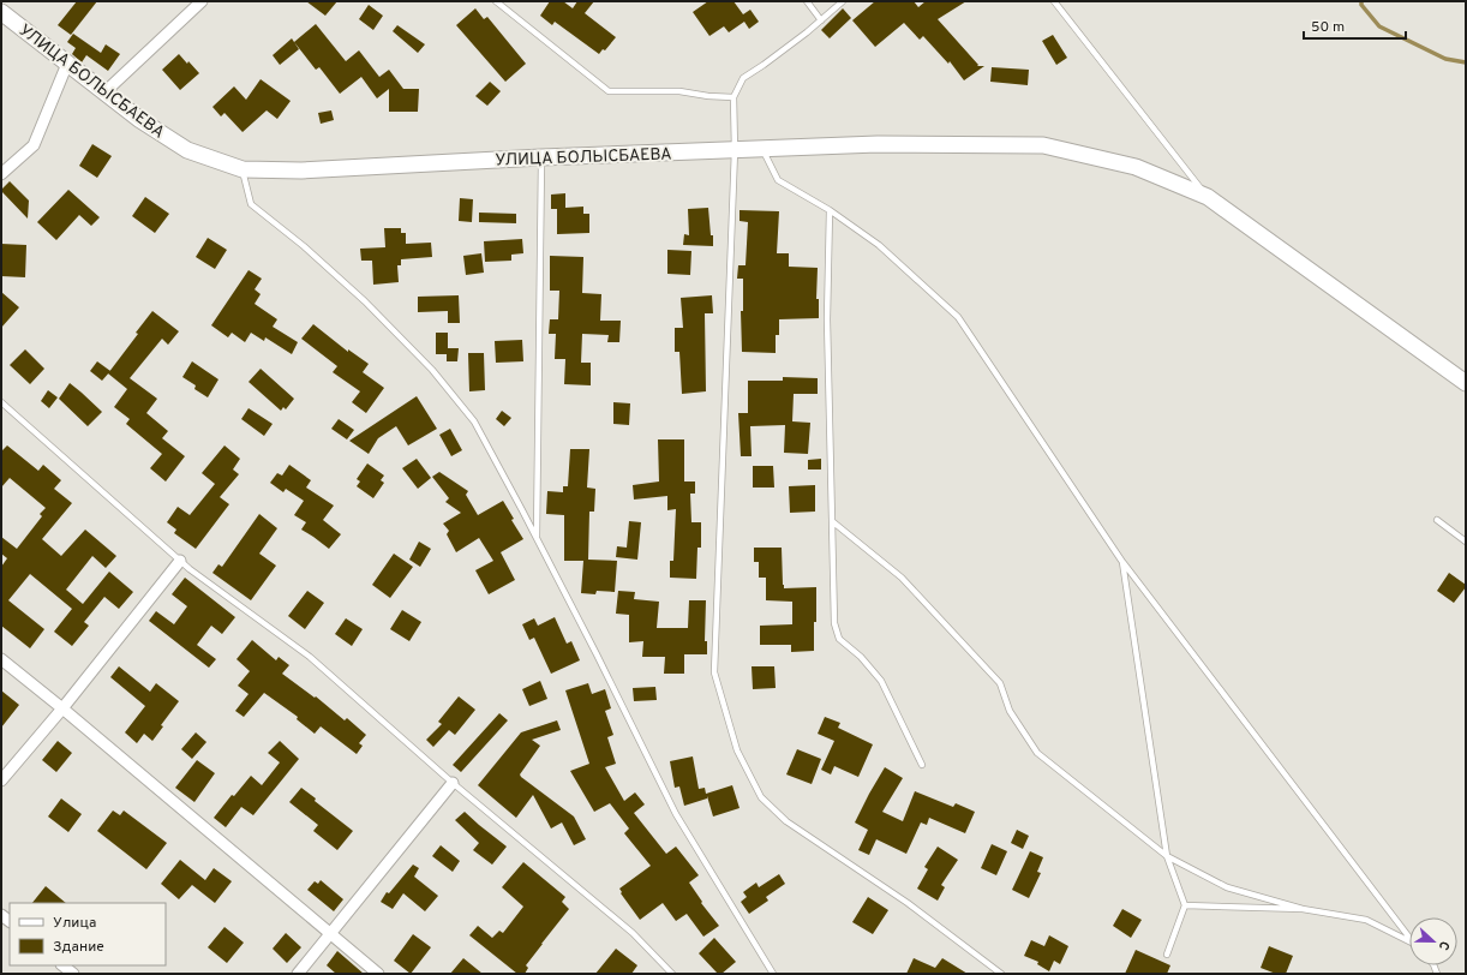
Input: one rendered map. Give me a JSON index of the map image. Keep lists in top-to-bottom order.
{
  "streets": {
    "street": ["УЛИЦА БОЛЫСБАЕВА"]
  },
  "legend": ["Улица", "Здание"],
  "scale_bar": "50 m",
  "north": "right"
}
